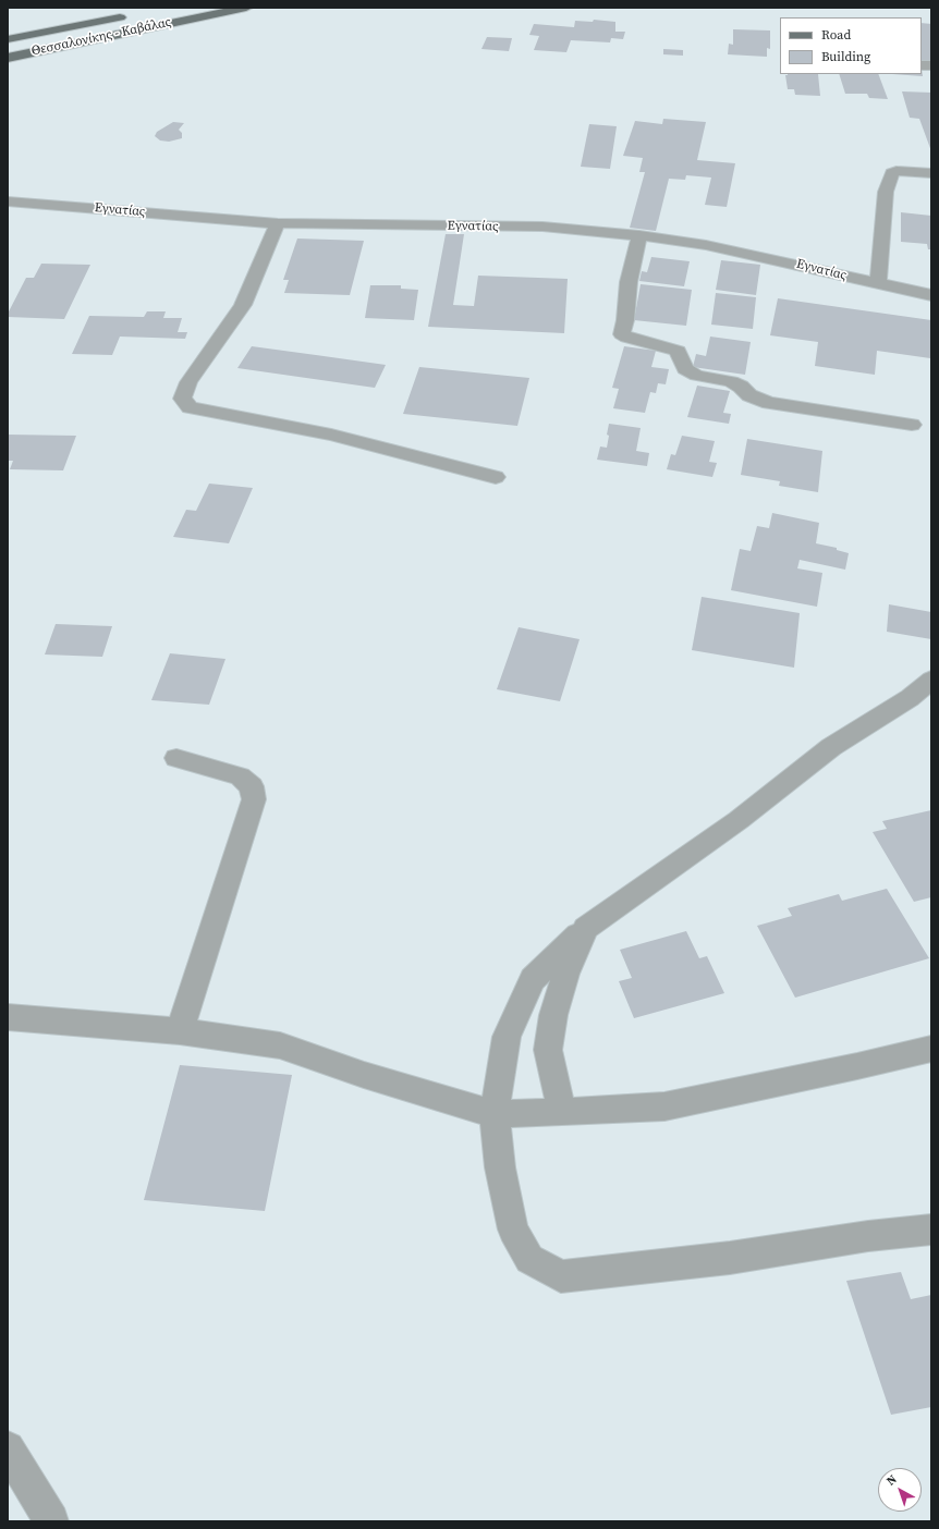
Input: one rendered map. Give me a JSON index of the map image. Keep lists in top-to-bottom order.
{
  "streets": {
    "main road": ["Θεσσαλονίκης - Καβάλας"],
    "street": ["Εγνατίας"]
  },
  "legend": ["Road", "Building"],
  "north": "top left"
}
